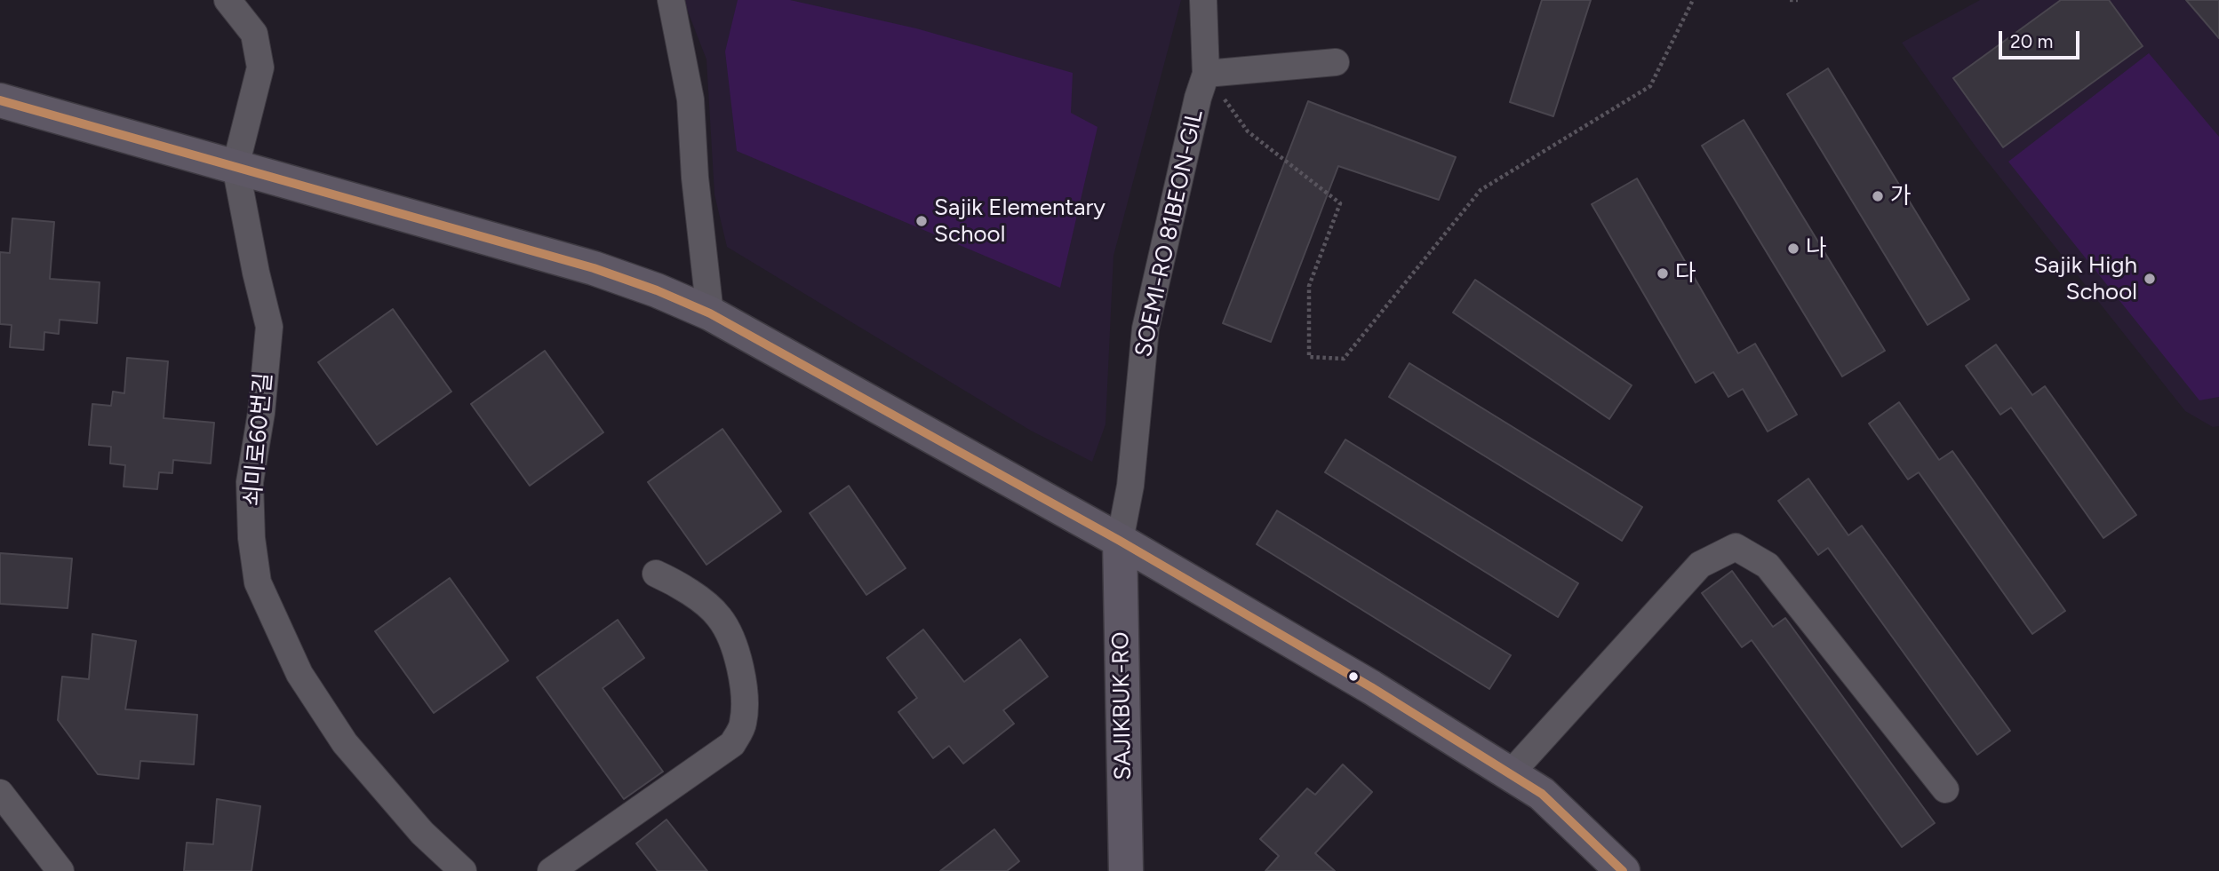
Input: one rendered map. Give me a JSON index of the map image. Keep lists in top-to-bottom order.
{
  "streets": {
    "main road": ["SAJIKBUK-RO"],
    "street": ["SOEMI-RO 81BEON-GIL", "쇠미로60번길"]
  },
  "crossings": [
    ["SOEMI-RO 81BEON-GIL", "SAJIKBUK-RO"]
  ],
  "places": [
    "가",
    "Sajik Elementary School",
    "나",
    "다",
    "Sajik High School"
  ],
  "scale_bar": "20 m"
}
